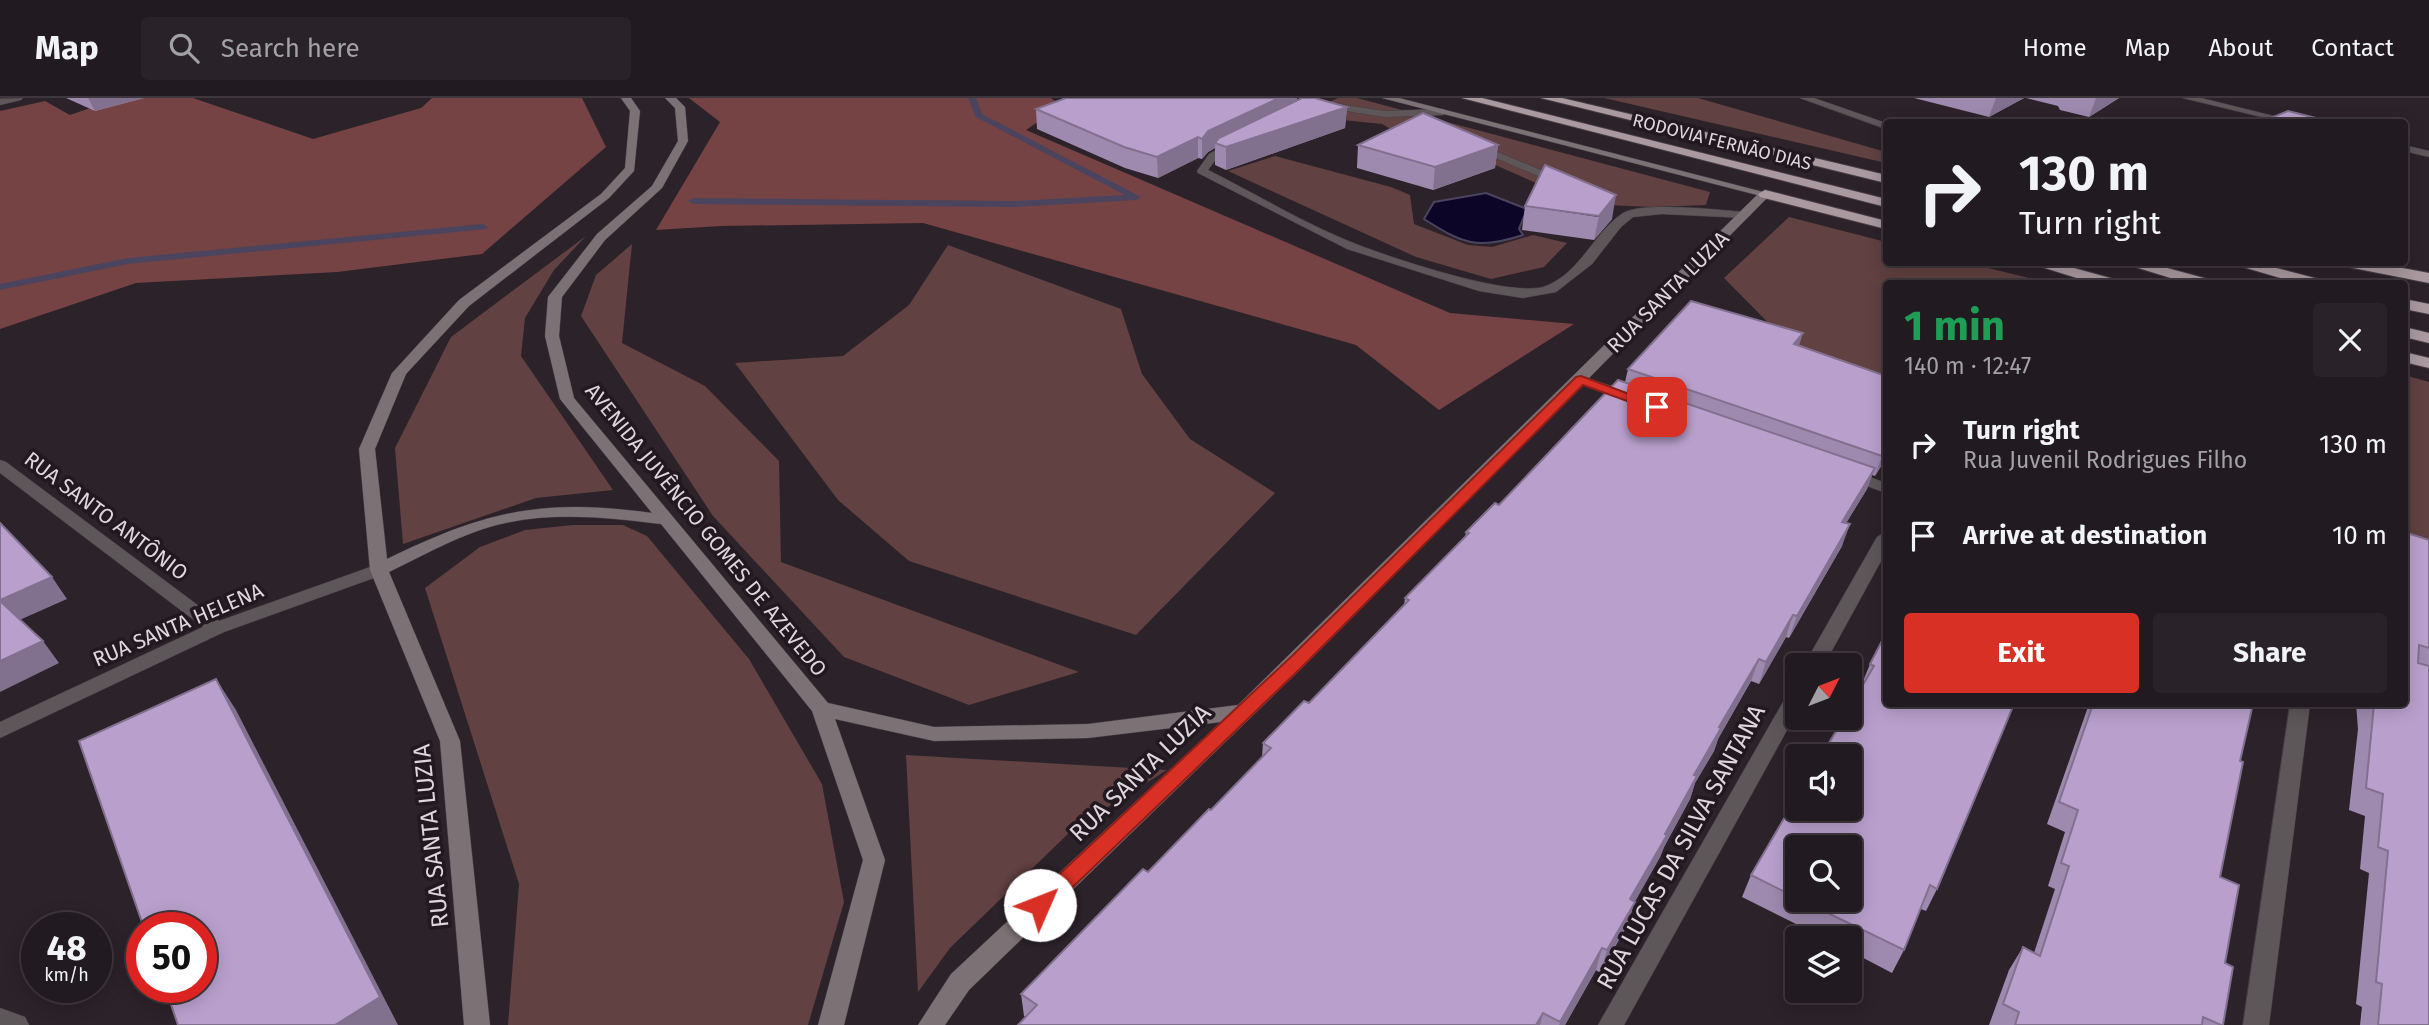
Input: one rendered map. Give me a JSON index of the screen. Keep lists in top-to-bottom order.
{
  "streets": {
    "highway": ["RODOVIA FERNÃO DIAS"],
    "main road": ["RUA SANTA LUZIA", "AVENIDA JUVÊNCIO GOMES DE AZEVEDO"],
    "street": ["RUA SANTO ANTÔNIO", "RUA SANTA HELENA", "RUA LUCAS DA SILVA SANTANA"]
  },
  "crossings": [
    ["RUA SANTA LUZIA", "AVENIDA JUVÊNCIO GOMES DE AZEVEDO"],
    ["RUA SANTA LUZIA", "RUA SANTA HELENA"],
    ["RUA SANTO ANTÔNIO", "RUA SANTA HELENA"]
  ],
  "north": "top right",
  "page": {
    "header": "Map",
    "search": "Search here",
    "nav": [
      "Home",
      "Map",
      "About",
      "Contact"
    ],
    "turn": ["130 m", "Turn right"],
    "heading": ["1 min", "140 m · 12:47"],
    "list": [
      {
        "name": "Turn right",
        "note": "Rua Juvenil Rodrigues Filho",
        "value": "130 m"
      },
      {
        "name": "Arrive at destination",
        "value": "10 m"
      }
    ],
    "buttons": ["Exit", "Share"],
    "speed": "48 km/h",
    "limit": "50"
  }
}
